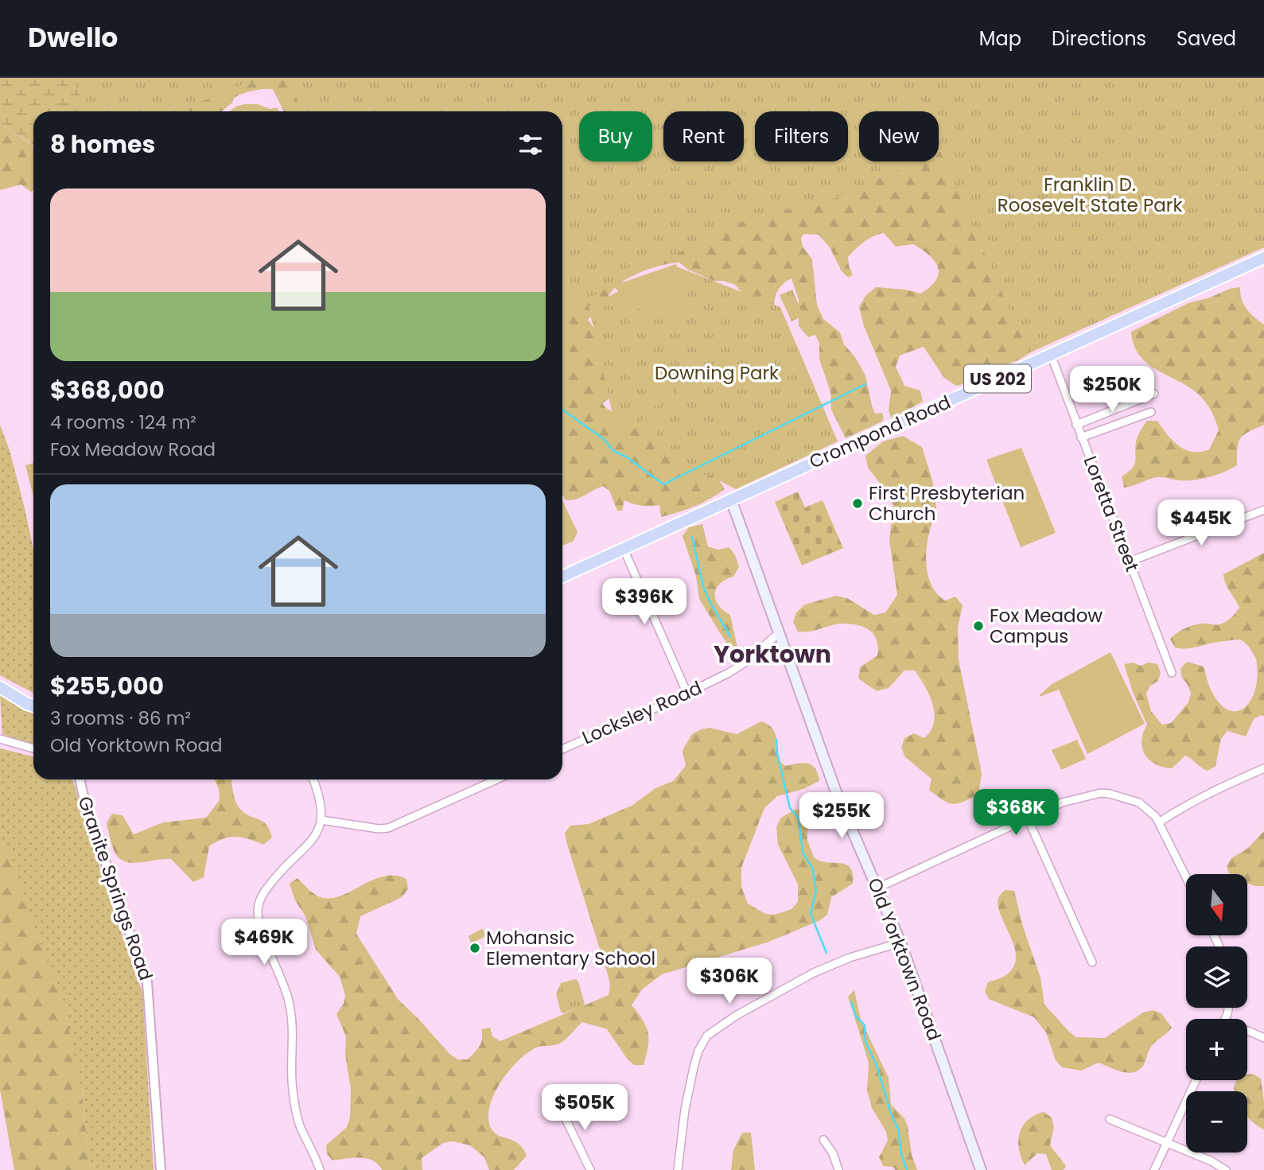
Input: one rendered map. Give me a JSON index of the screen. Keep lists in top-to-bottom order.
{
  "streets": {
    "highway": ["US 202", "Crompond Road"],
    "main road": ["Old Yorktown Road"],
    "street": ["Loretta Street", "Locksley Road", "Granite Springs Road"]
  },
  "crossings": [
    ["Crompond Road", "Loretta Street"],
    ["Crompond Road", "Old Yorktown Road"],
    ["Locksley Road", "Old Yorktown Road"]
  ],
  "districts": ["Yorktown"],
  "parks": ["Franklin D. Roosevelt State Park", "Downing Park"],
  "places": ["First Presbyterian Church", "Fox Meadow Campus", "Mohansic Elementary School"],
  "north": "bottom",
  "page": {
    "header": "Dwello",
    "nav": ["Map", "Directions", "Saved"],
    "chip": [
      "Buy",
      "Rent",
      "Filters",
      "New"
    ],
    "heading": "8 homes",
    "list": [
      {
        "name": "$368,000",
        "note": "4 rooms · 124 m² · Fox Meadow Road"
      },
      {
        "name": "$255,000",
        "note": "3 rooms · 86 m² · Old Yorktown Road"
      }
    ],
    "price": [
      "$250K",
      "$445K",
      "$396K",
      "$368K",
      "$255K",
      "$469K",
      "$306K",
      "$505K"
    ],
    "map_buttons": ["+", "−"]
  }
}
